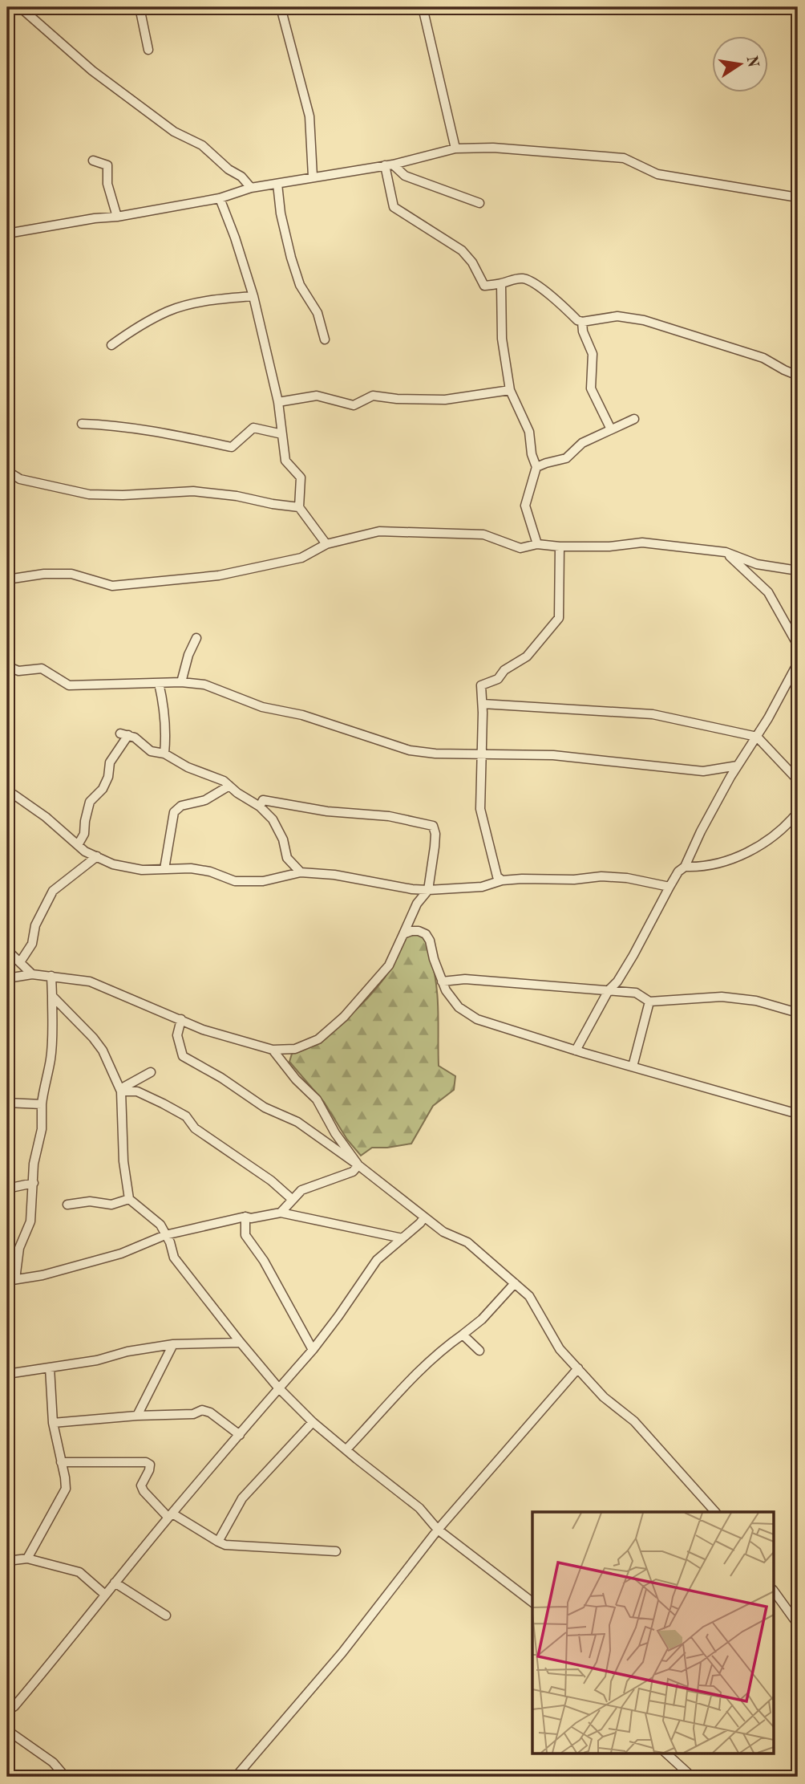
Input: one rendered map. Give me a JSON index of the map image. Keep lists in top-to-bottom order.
{
  "north": "right"
}
